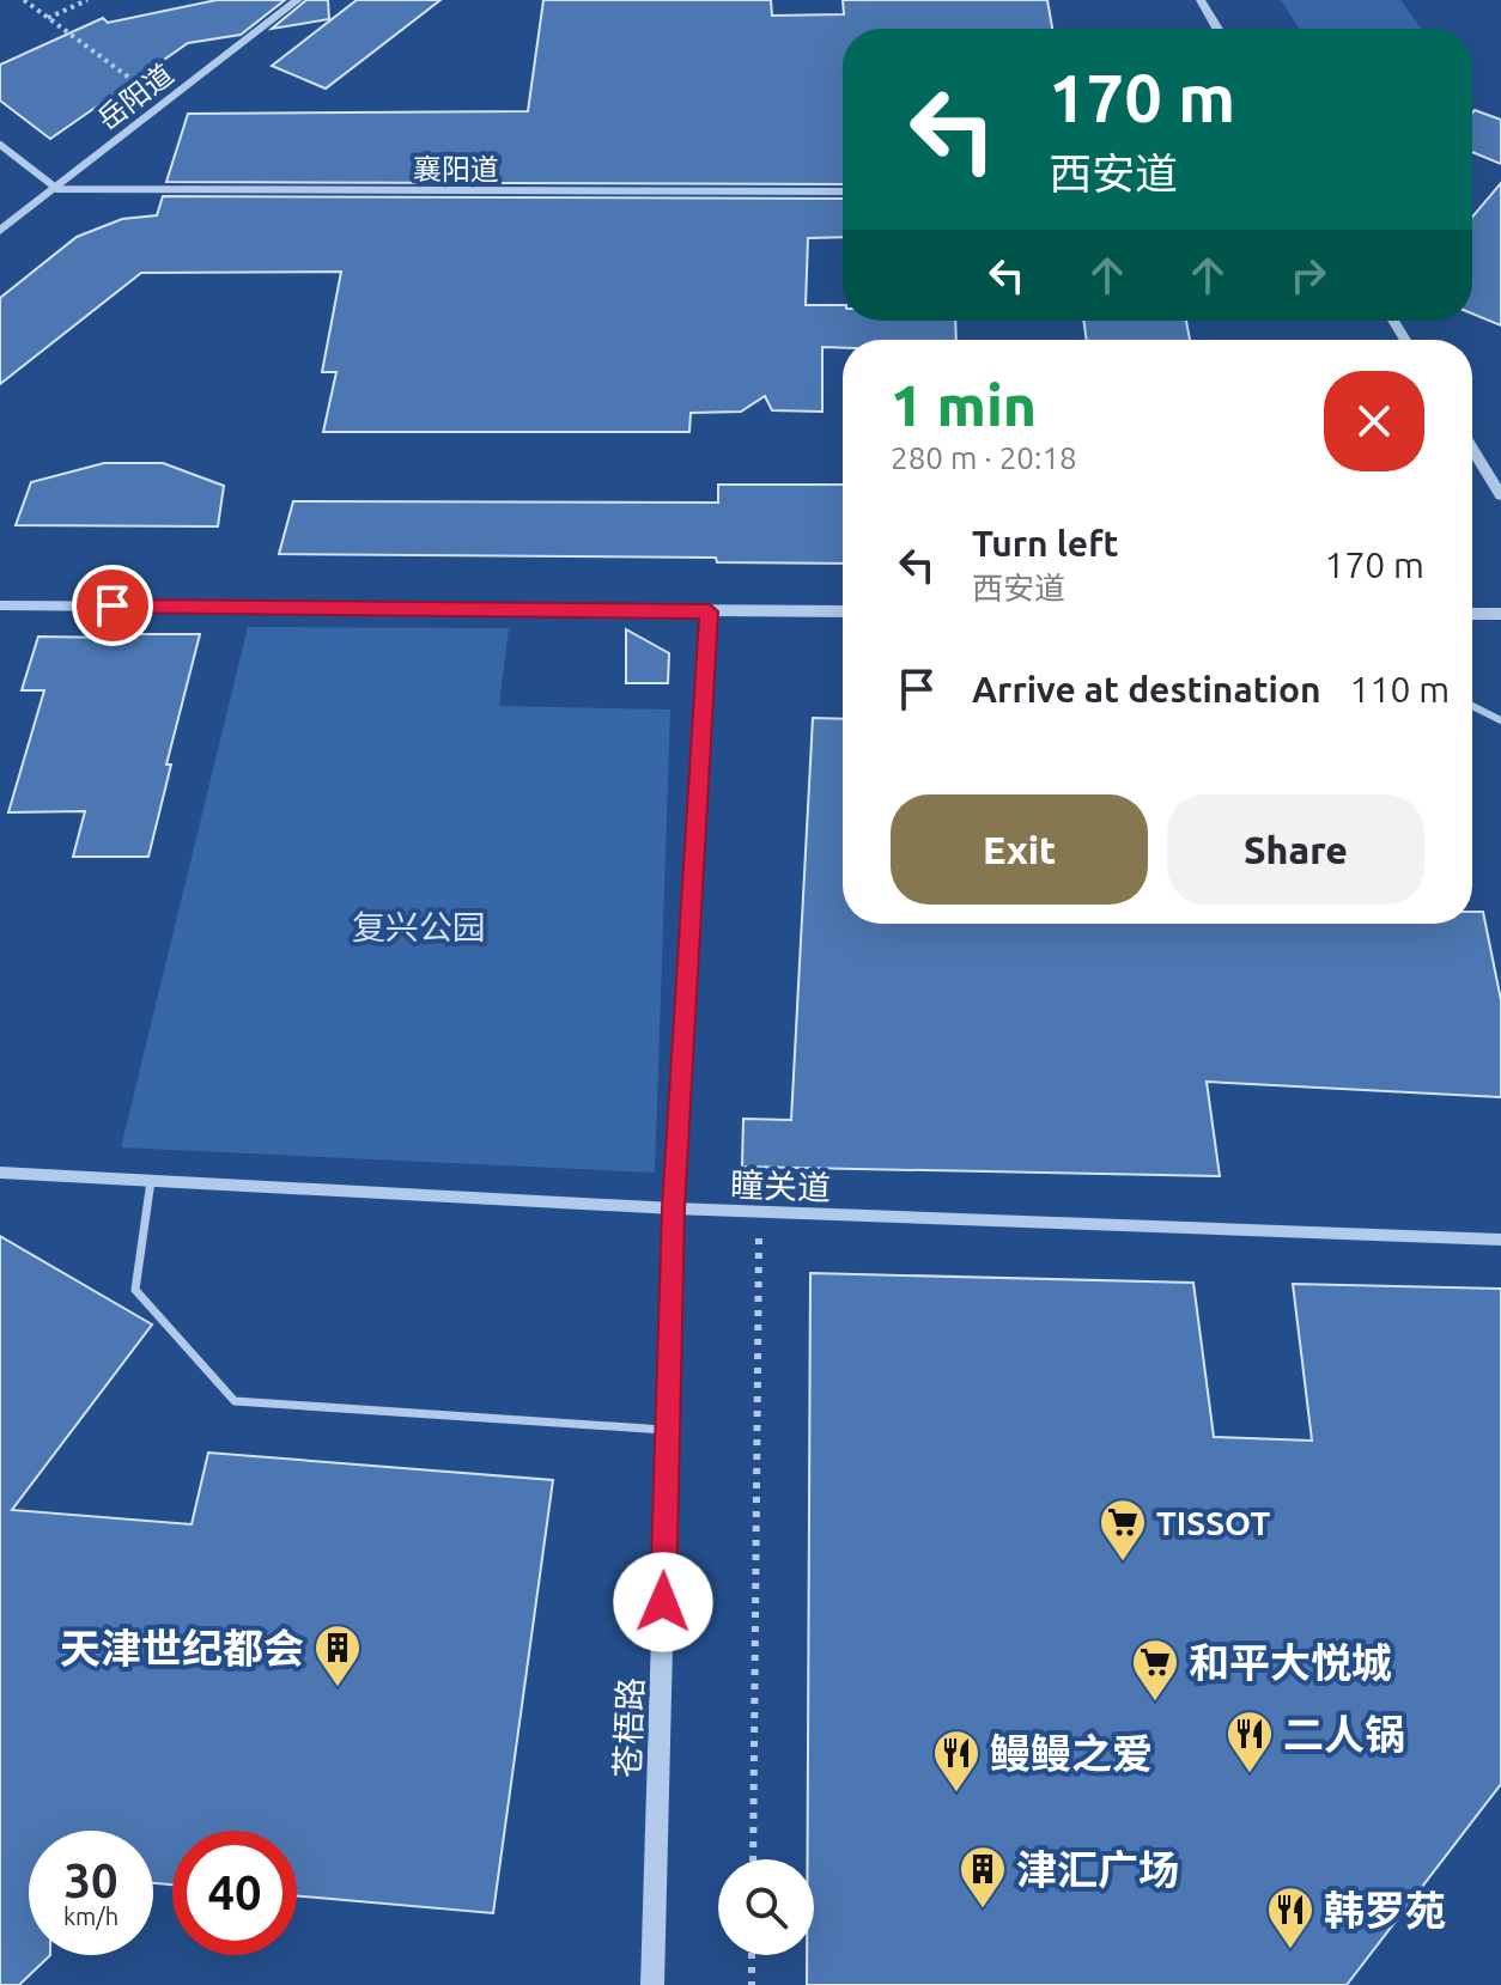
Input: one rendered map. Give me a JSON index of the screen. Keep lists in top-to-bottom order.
{
  "streets": {
    "street": [
      "岳阳道",
      "襄阳道",
      "瞳关道",
      "苍梧路"
    ]
  },
  "crossings": [
    ["岳阳道", "襄阳道"],
    ["瞳关道", "苍梧路"]
  ],
  "parks": ["复兴公园"],
  "places": {
    "supermarket": ["TISSOT", "和平大悦城"],
    "building": ["天津世纪都会", "津汇广场"],
    "restaurant": ["二人锅", "鳗鳗之爱", "韩罗苑"]
  },
  "page": {
    "turn": ["170 m", "西安道"],
    "heading": ["1 min", "280 m · 20:18"],
    "list": [
      {
        "name": "Turn left",
        "note": "西安道",
        "value": "170 m"
      },
      {
        "name": "Arrive at destination",
        "value": "110 m"
      }
    ],
    "buttons": ["Exit", "Share"],
    "speed": "30 km/h",
    "limit": "40"
  }
}
